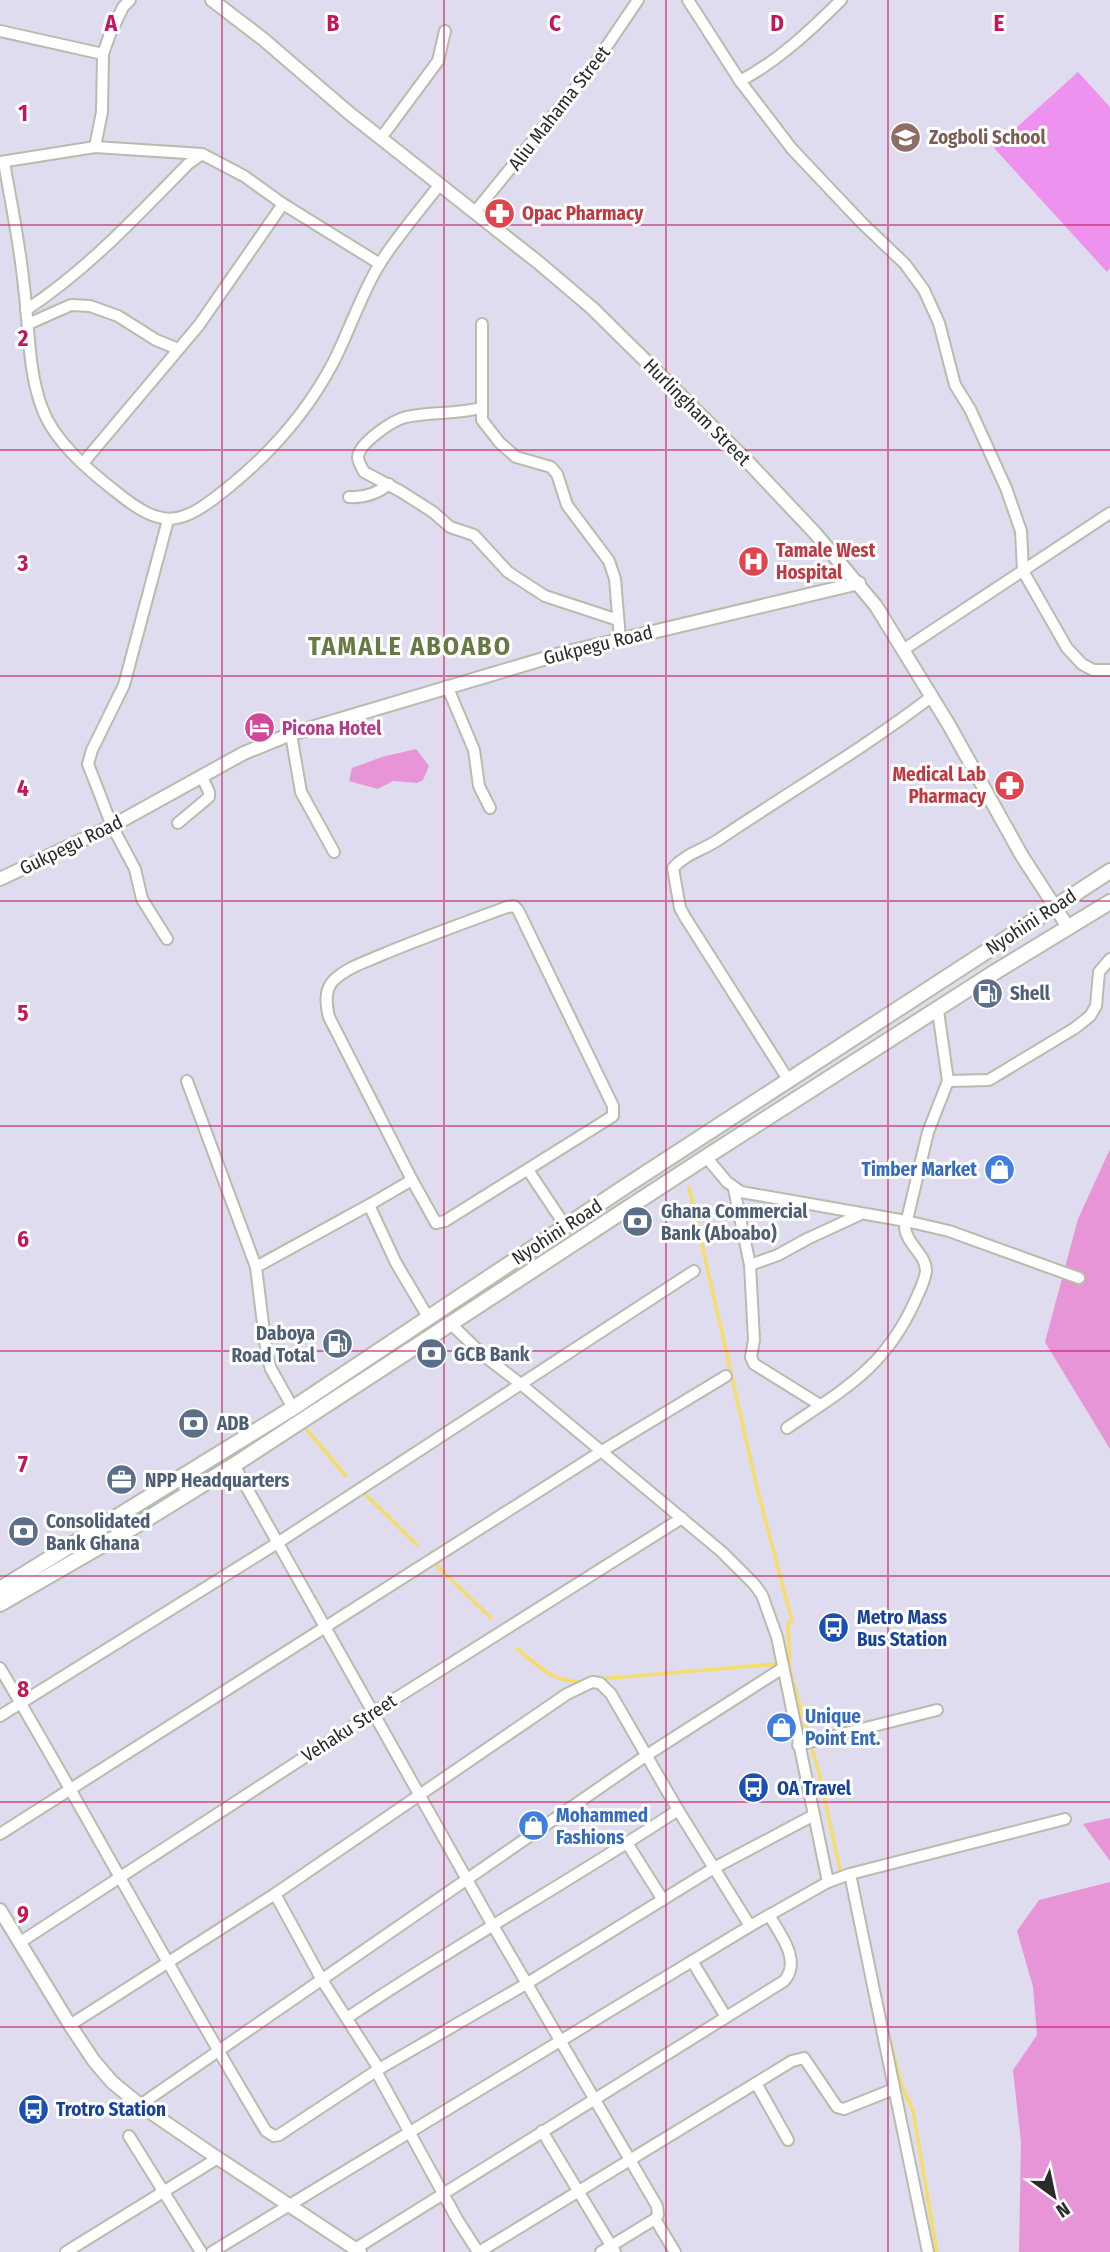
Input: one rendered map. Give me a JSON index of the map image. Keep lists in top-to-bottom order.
{
  "streets": {
    "main road": ["Nyohini Road"],
    "street": [
      "Aliu Mahama Street",
      "Hurlingham Street",
      "Gukpegu Road",
      "Vehaku Street"
    ]
  },
  "crossings": [
    ["Aliu Mahama Street", "Hurlingham Street"],
    ["Hurlingham Street", "Gukpegu Road"],
    ["Hurlingham Street", "Nyohini Road"]
  ],
  "districts": ["TAMALE ABOABO"],
  "places": {
    "school or university": ["Zogboli School"],
    "pharmacy": ["Opac Pharmacy", "Medical Lab Pharmacy"],
    "hospital": ["Tamale West Hospital"],
    "hotel": ["Picona Hotel"],
    "fuel station": ["Shell", "Daboya Road Total"],
    "shop": ["Timber Market", "Unique Point Ent.", "Mohammed Fashions"],
    "bank": [
      "Ghana Commercial Bank (Aboabo)",
      "GCB Bank",
      "ADB",
      "Consolidated Bank Ghana"
    ],
    "office": ["NPP Headquarters"],
    "bus stop": ["Metro Mass Bus Station", "OA Travel", "Trotro Station"]
  },
  "north": "bottom right",
  "grid": {
    "columns": [
      "A",
      "B",
      "C",
      "D",
      "E"
    ],
    "rows": [
      "1",
      "2",
      "3",
      "4",
      "5",
      "6",
      "7",
      "8",
      "9"
    ]
  }
}
